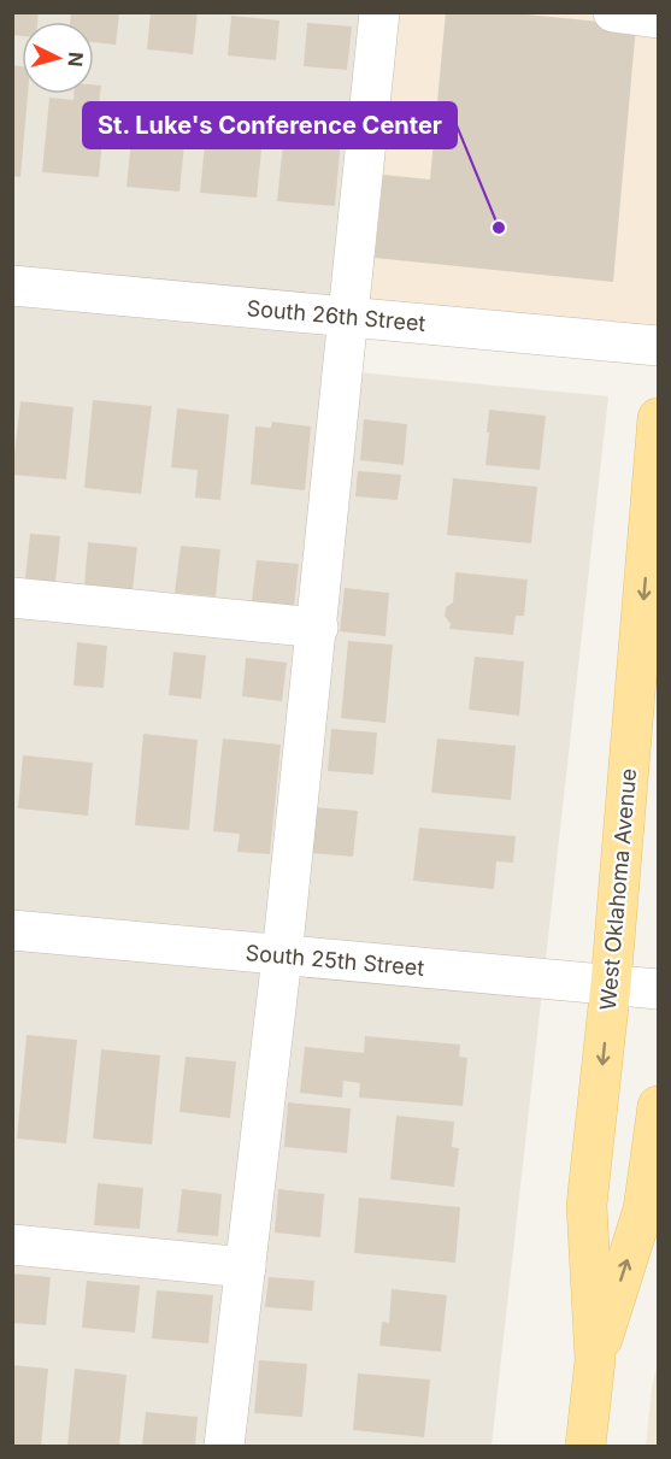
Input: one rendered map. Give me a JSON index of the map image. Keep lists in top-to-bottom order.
{
  "streets": {
    "main road": ["West Oklahoma Avenue"],
    "street": ["South 26th Street", "South 25th Street"]
  },
  "crossings": [
    ["West Oklahoma Avenue", "South 25th Street"]
  ],
  "places": ["St. Luke's Conference Center"],
  "north": "right"
}
